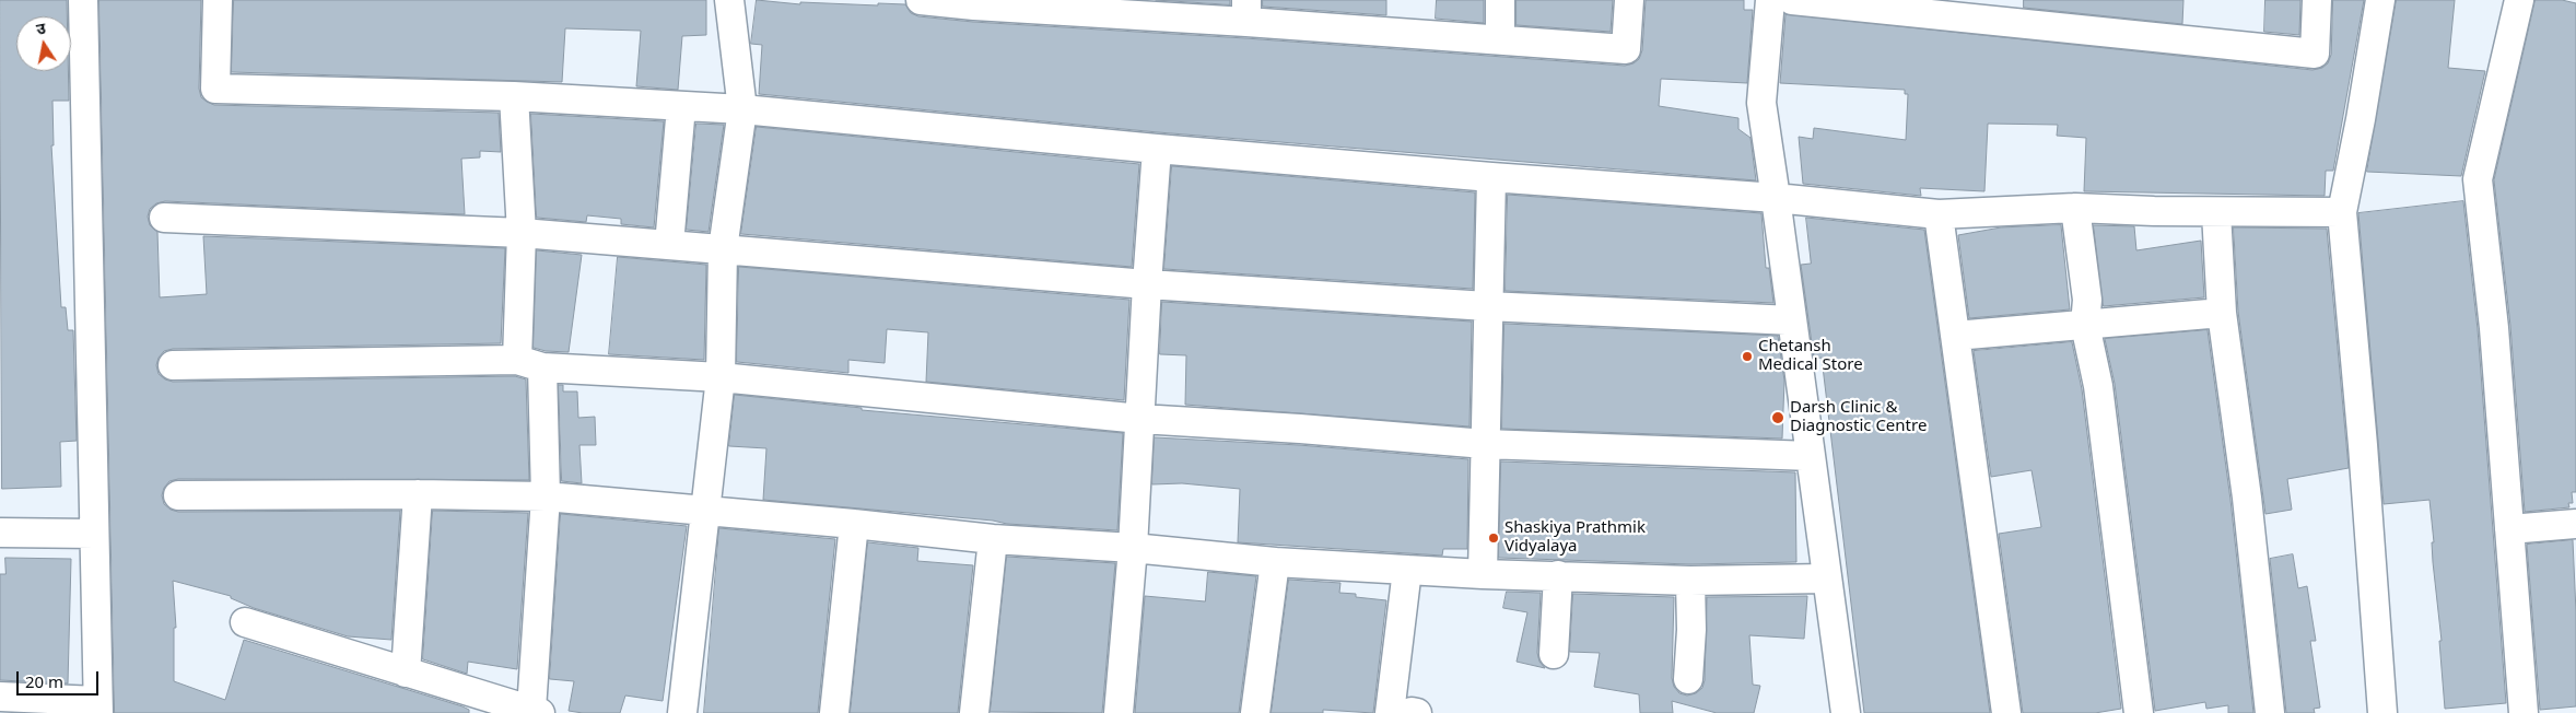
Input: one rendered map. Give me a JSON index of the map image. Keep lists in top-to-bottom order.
{
  "places": ["Chetansh Medical Store", "Darsh Clinic & Diagnostic Centre", "Shaskiya Prathmik Vidyalaya"],
  "scale_bar": "20 m",
  "north": "top"
}
